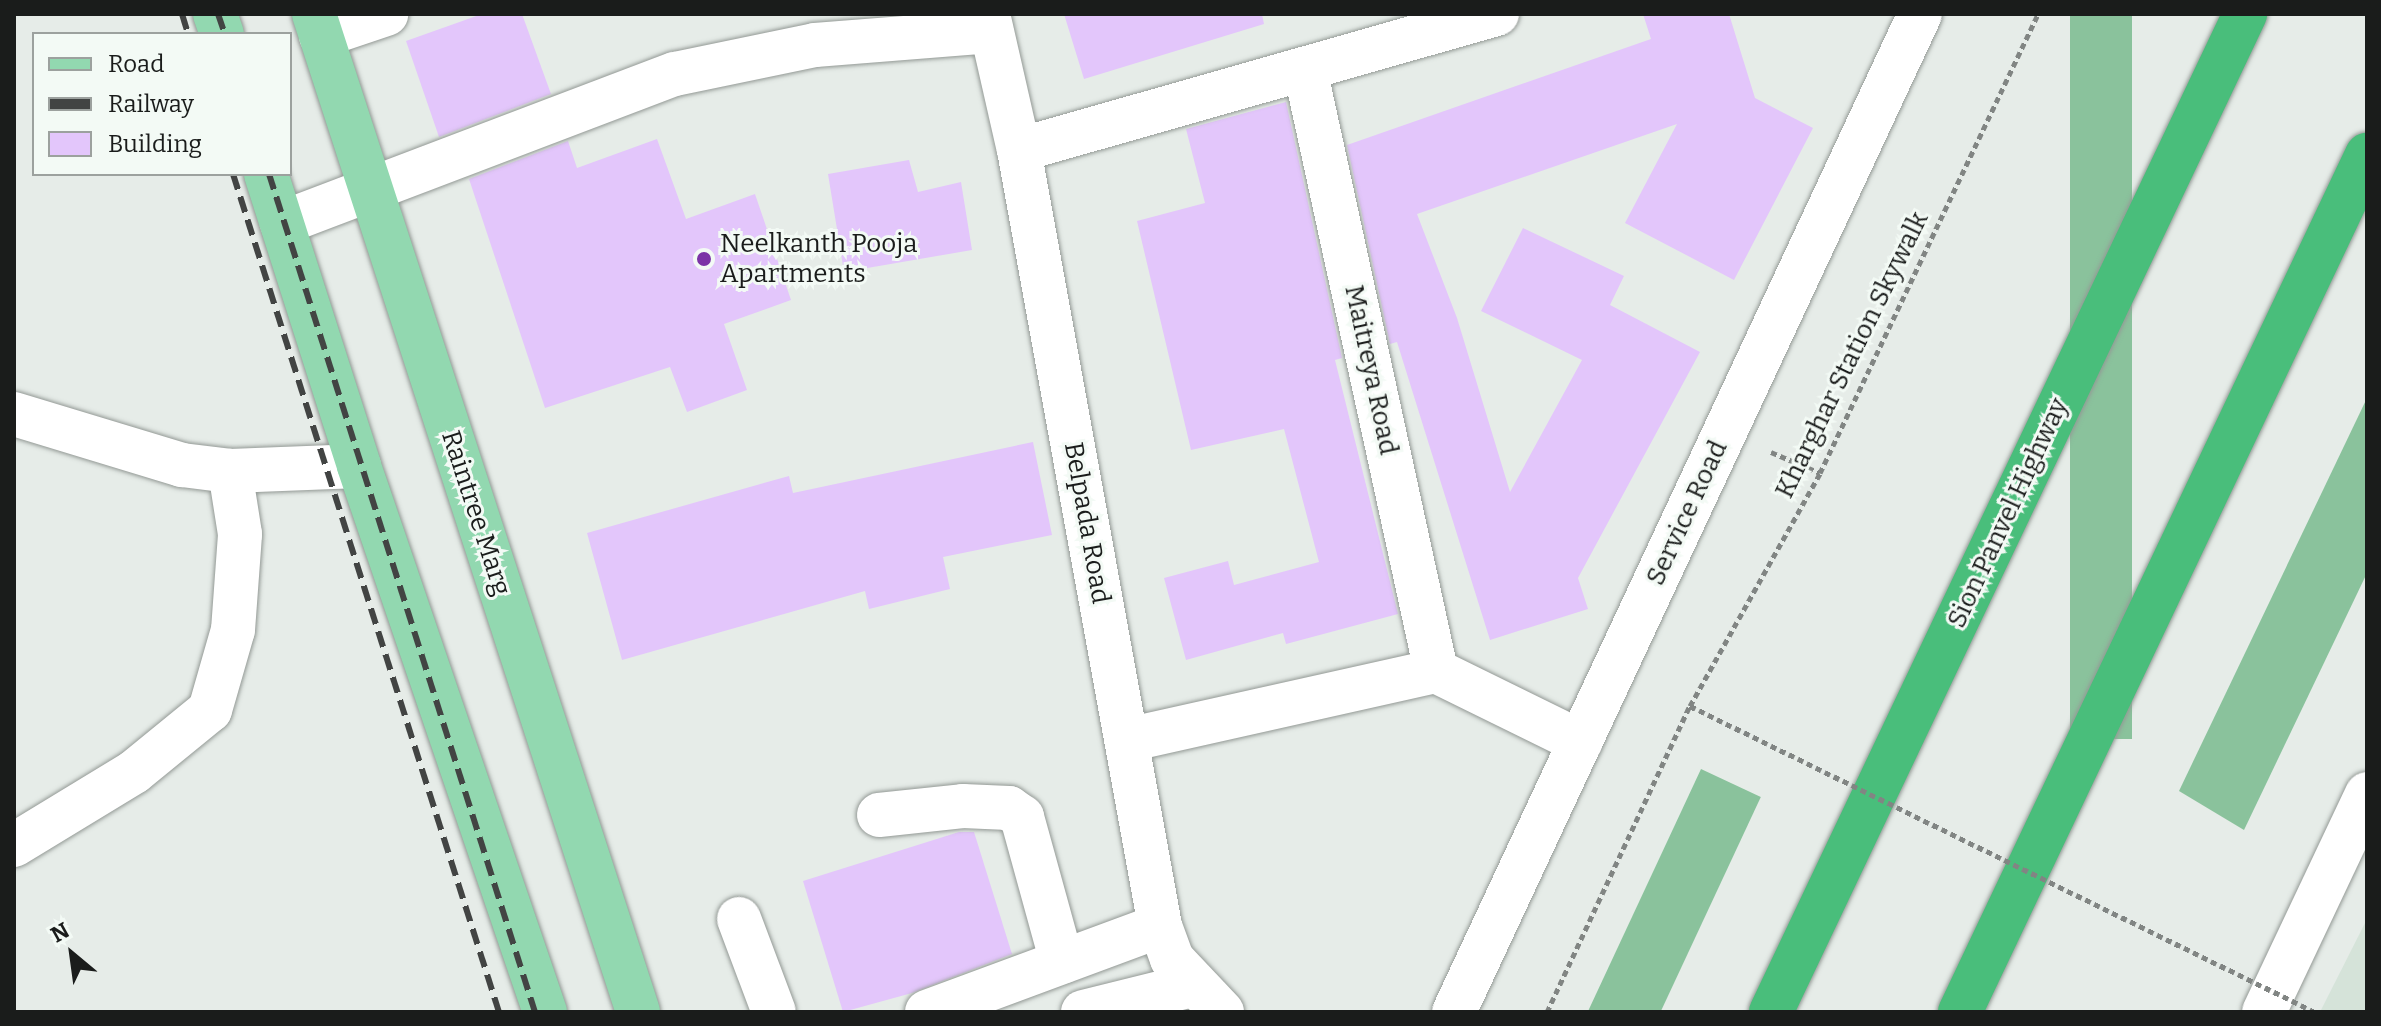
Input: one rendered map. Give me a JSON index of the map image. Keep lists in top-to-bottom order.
{
  "streets": {
    "highway": ["Sion Panvel Highway"],
    "main road": ["Raintree Marg"],
    "street": ["Maitreya Road", "Service Road", "Belpada Road"],
    "path": ["Kharghar Station Skywalk"]
  },
  "places": ["Neelkanth Pooja Apartments"],
  "legend": ["Road", "Railway", "Building"],
  "north": "top left"
}
